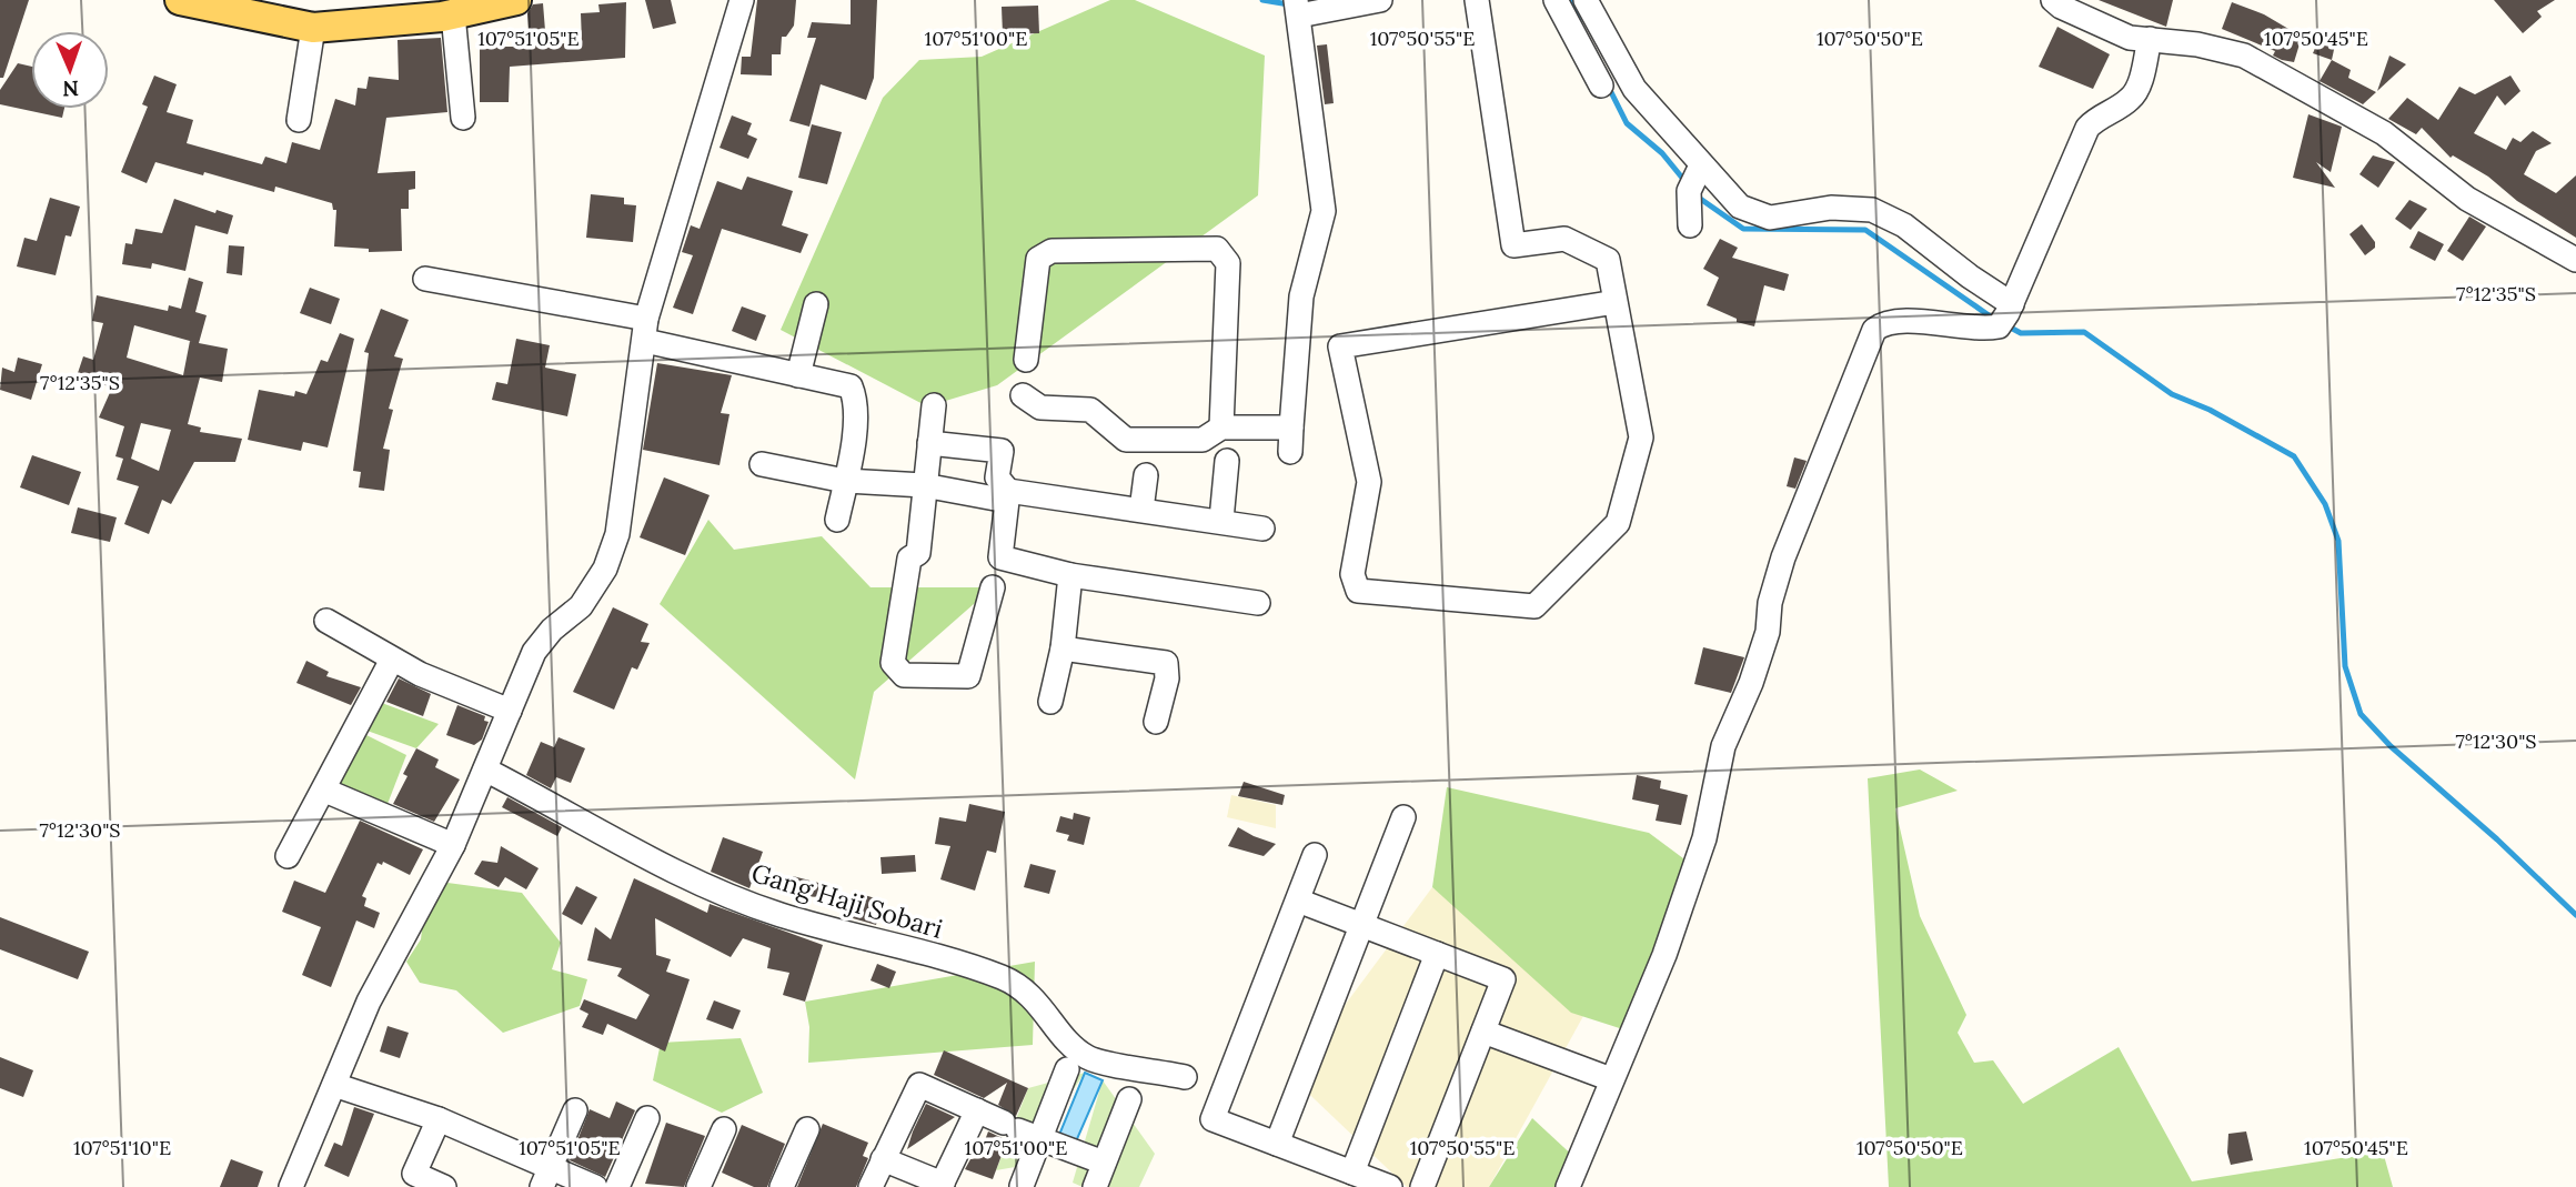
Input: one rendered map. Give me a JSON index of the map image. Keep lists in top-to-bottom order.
{
  "streets": {
    "street": ["Gang Haji Sobari"]
  },
  "north": "bottom",
  "coordinates": [
    "107°51'05\"E",
    "107°51'00\"E",
    "107°50'55\"E",
    "107°50'50\"E",
    "107°50'45\"E",
    "7°12'35\"S",
    "7°12'30\"S",
    "107°51'10\"E"
  ]
}
